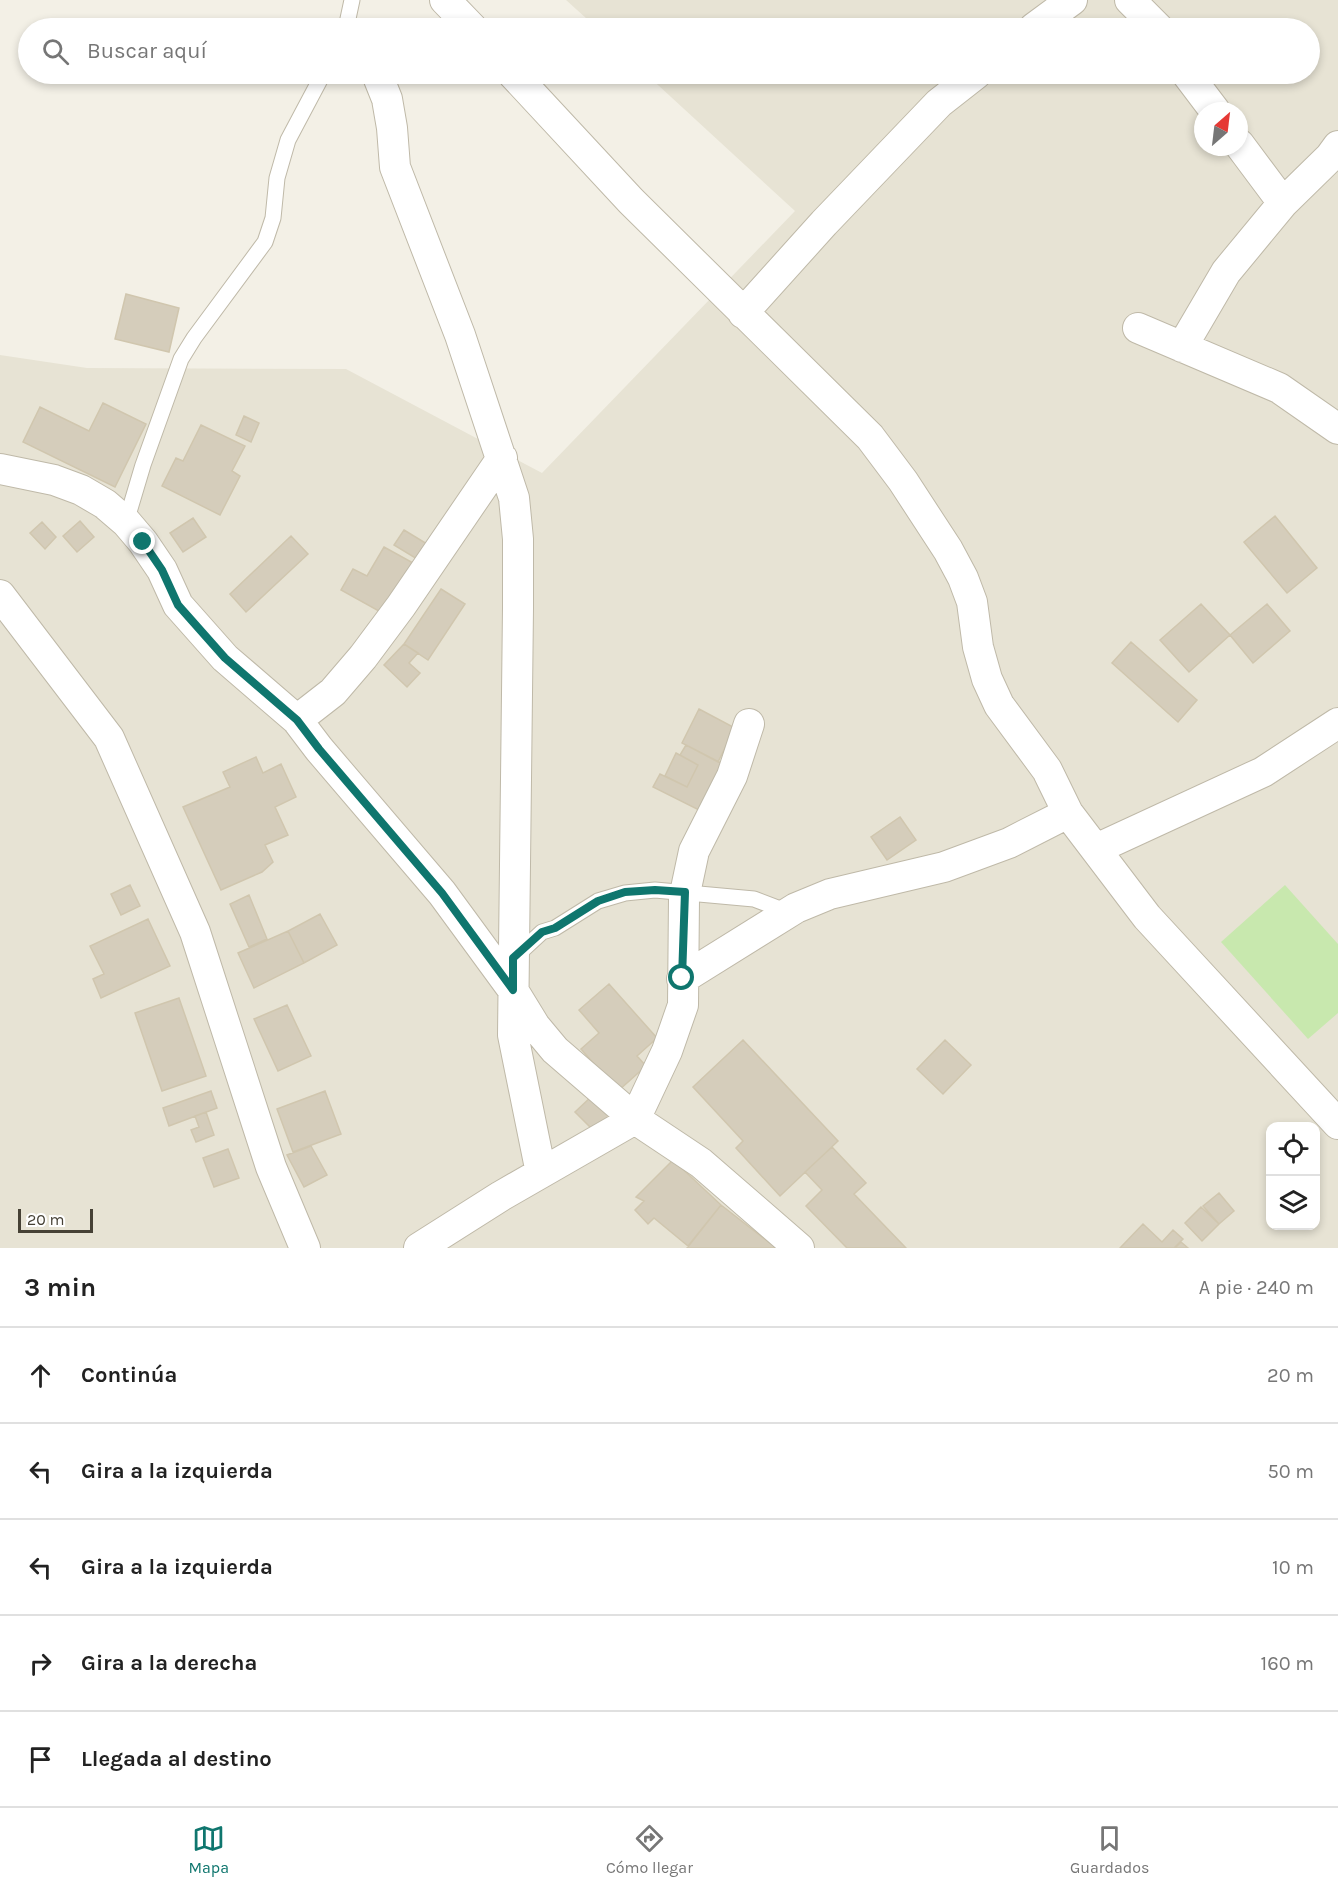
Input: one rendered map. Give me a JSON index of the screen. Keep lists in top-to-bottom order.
{
  "scale_bar": "20 m",
  "north": "top right",
  "page": {
    "search": "Buscar aquí",
    "scale": "20 m",
    "heading": ["3 min", "A pie · 240 m"],
    "list": [
      ["Continúa", "20 m"],
      ["Gira a la izquierda", "50 m"],
      ["Gira a la izquierda", "10 m"],
      ["Gira a la derecha", "160 m"],
      "Llegada al destino"
    ],
    "nav": ["Mapa", "Cómo llegar", "Guardados"]
  }
}
